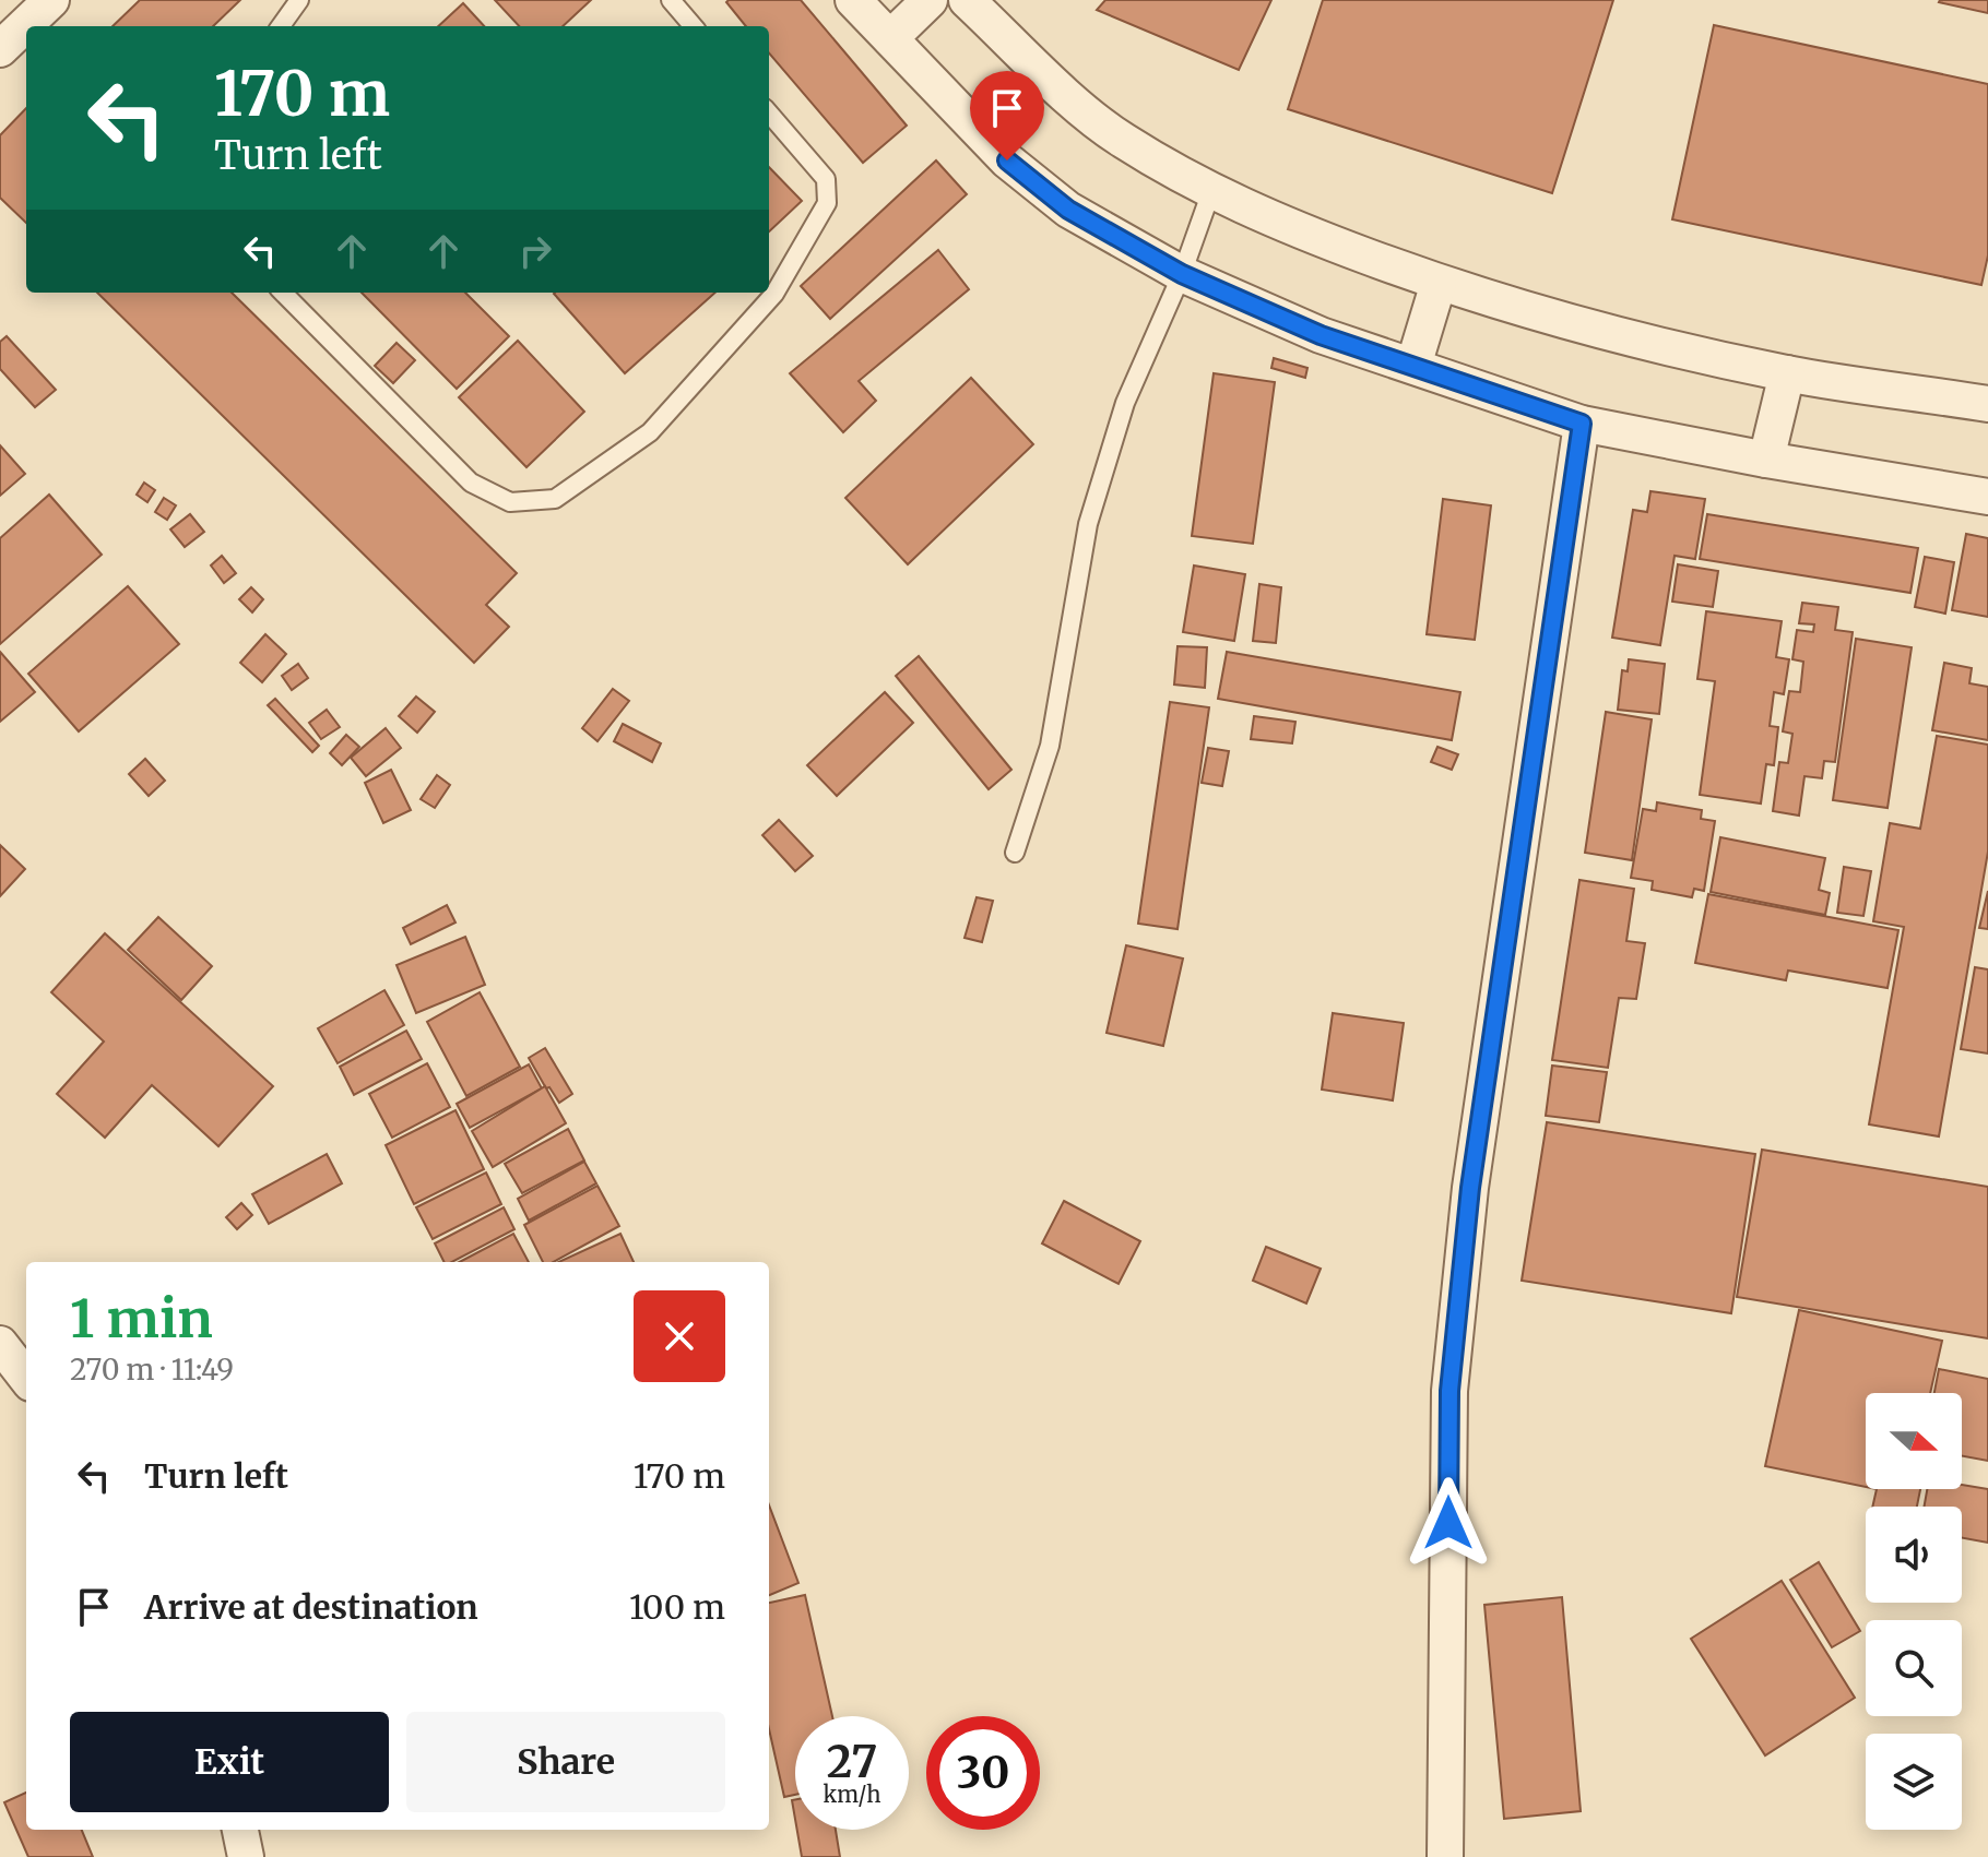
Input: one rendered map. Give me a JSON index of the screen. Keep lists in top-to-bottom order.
{
  "north": "right",
  "page": {
    "turn": ["170 m", "Turn left"],
    "heading": ["1 min", "270 m · 11:49"],
    "list": [
      {
        "name": "Turn left",
        "value": "170 m"
      },
      {
        "name": "Arrive at destination",
        "value": "100 m"
      }
    ],
    "buttons": ["Exit", "Share"],
    "speed": "27 km/h",
    "limit": "30"
  }
}
